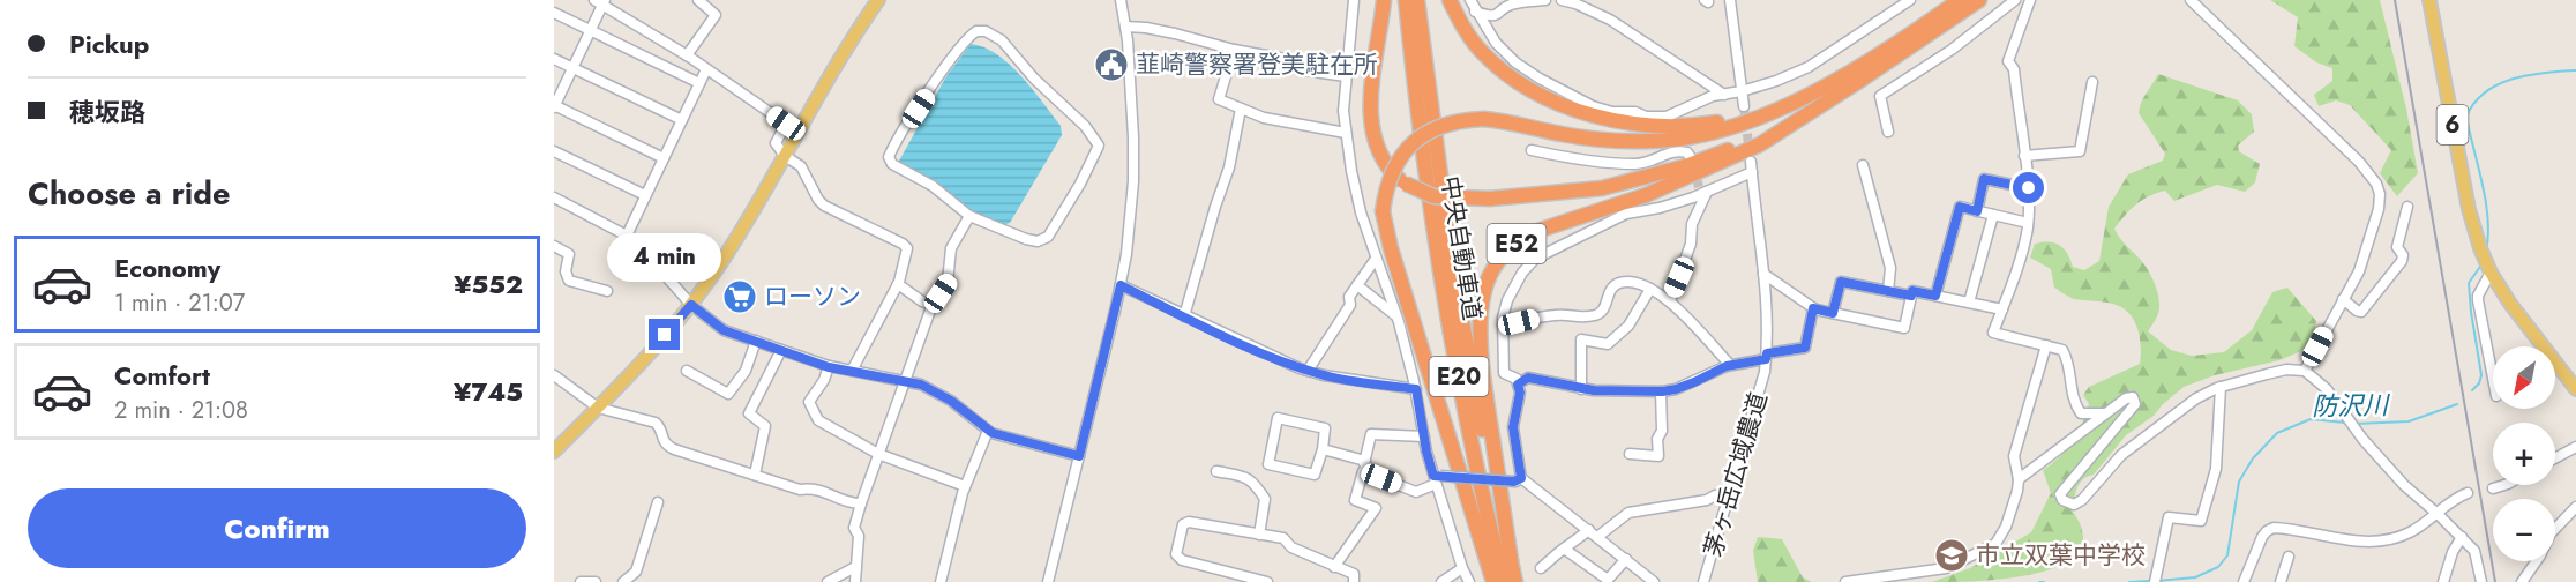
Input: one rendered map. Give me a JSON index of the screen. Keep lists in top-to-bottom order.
{
  "streets": {
    "highway": ["E52", "中央自動車道", "E20"],
    "main road": ["6"],
    "street": ["茅ヶ岳広域農道"]
  },
  "crossings": [
    ["E52", "中央自動車道"]
  ],
  "water": ["防沢川"],
  "places": {
    "public building": ["韮崎警察署登美駐在所"],
    "supermarket": ["ローソン"],
    "school or university": ["市立双葉中学校"]
  },
  "north": "bottom left",
  "page": {
    "banner": ["Pickup", "穂坂路"],
    "heading": "Choose a ride",
    "bubble": "4 min",
    "list": [
      {
        "name": "Economy",
        "note": "1 min · 21:07",
        "value": "¥552"
      },
      {
        "name": "Comfort",
        "note": "2 min · 21:08",
        "value": "¥745"
      }
    ],
    "map_buttons": ["+", "−"],
    "buttons": "Confirm"
  }
}
